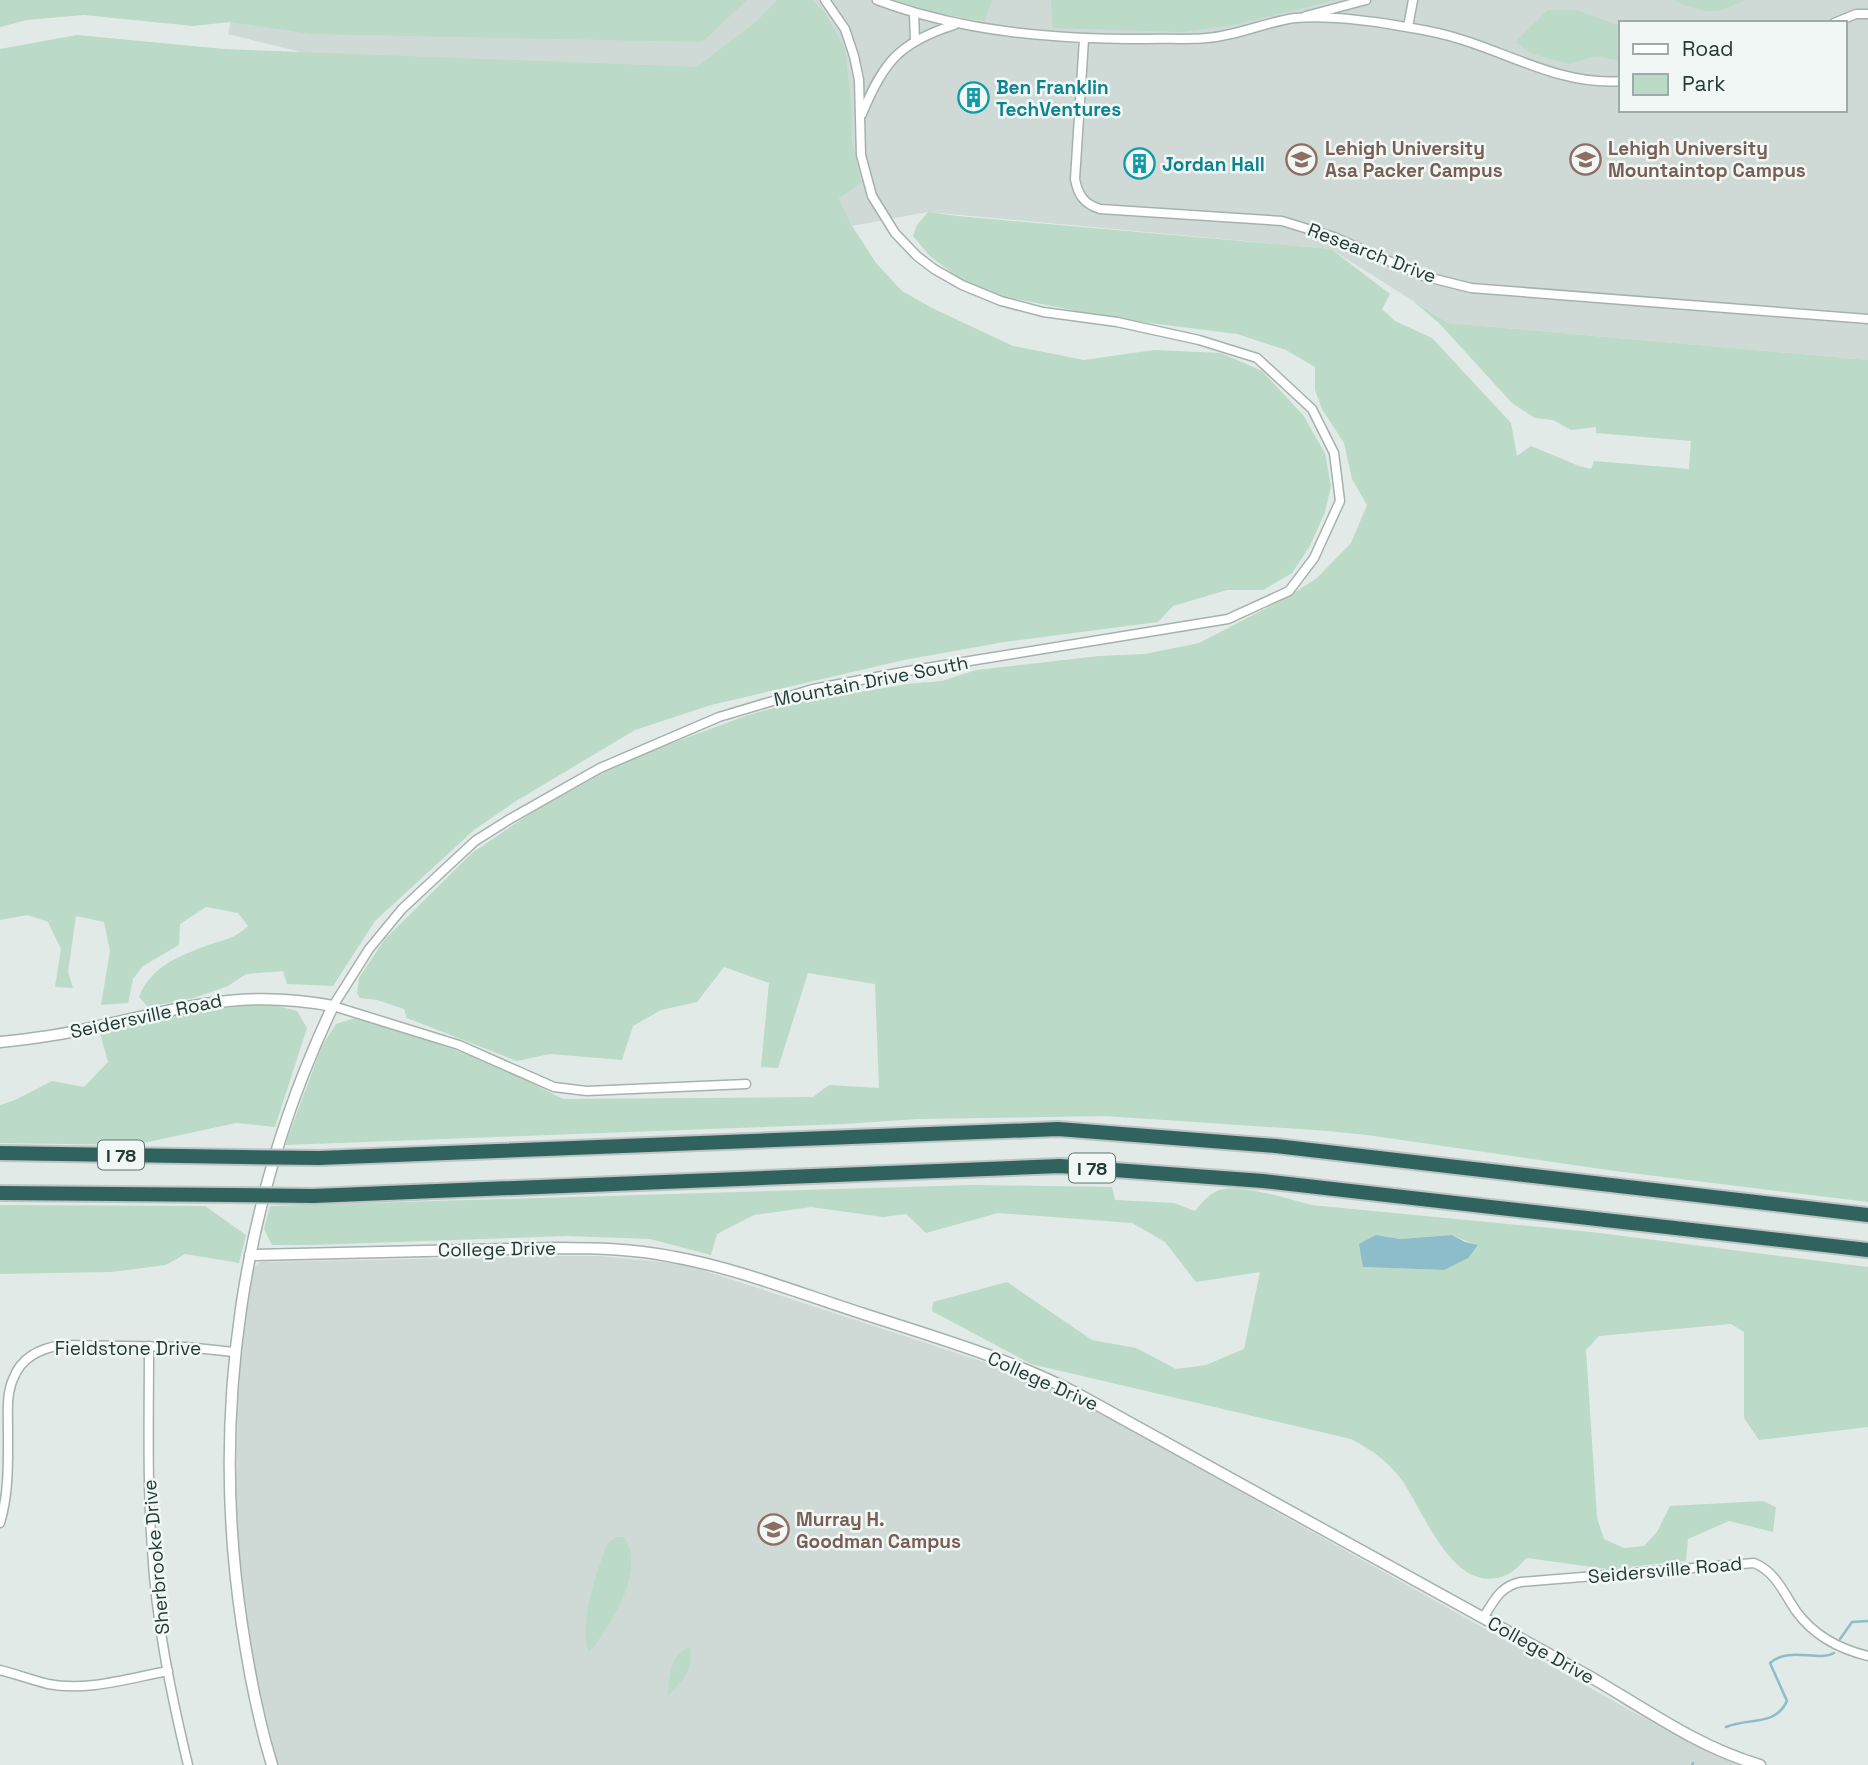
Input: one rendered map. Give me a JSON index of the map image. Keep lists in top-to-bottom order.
{
  "streets": {
    "highway": ["I 78"],
    "street": [
      "Research Drive",
      "Mountain Drive South",
      "Seidersville Road",
      "College Drive",
      "Fieldstone Drive",
      "Sherbrooke Drive"
    ]
  },
  "crossings": [
    ["Mountain Drive South", "Seidersville Road"],
    ["Mountain Drive South", "College Drive"],
    ["Mountain Drive South", "Fieldstone Drive"],
    ["Seidersville Road", "College Drive"],
    ["Fieldstone Drive", "Sherbrooke Drive"]
  ],
  "places": {
    "building": ["Ben Franklin TechVentures", "Jordan Hall"],
    "school or university": ["Lehigh University Asa Packer Campus", "Lehigh University Mountaintop Campus", "Murray H. Goodman Campus"]
  },
  "legend": ["Road", "Park"]
}
